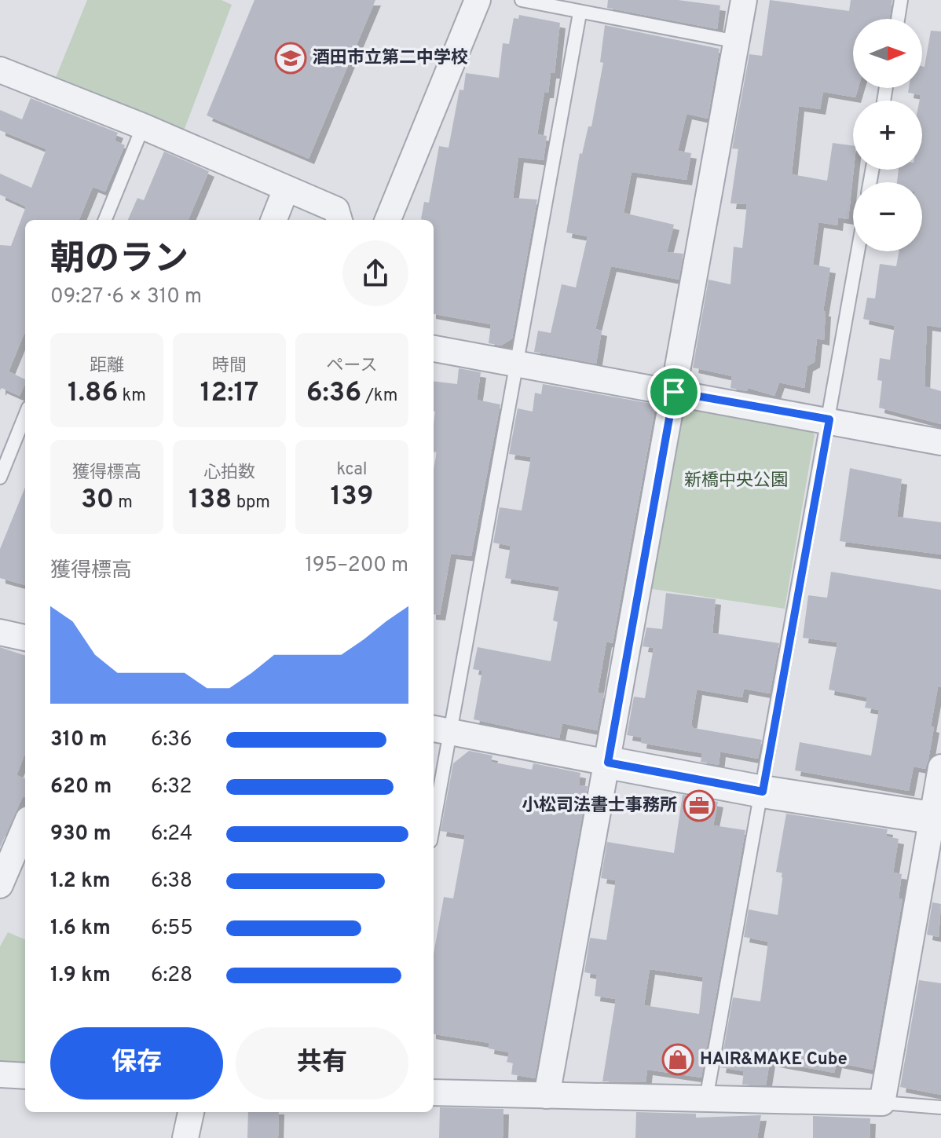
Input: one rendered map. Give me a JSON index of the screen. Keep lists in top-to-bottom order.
{
  "parks": ["新橋中央公園"],
  "places": {
    "school or university": ["酒田市立第二中学校"],
    "office": ["小松司法書士事務所"],
    "shop": ["HAIR&MAKE Cube"]
  },
  "north": "right",
  "page": {
    "map_buttons": ["+", "−"],
    "heading": ["朝のラン", "09:27 · 6 × 310 m"],
    "stats": [
      ["距離", "1.86 km"],
      ["時間", "12:17"],
      ["ペース", "6:36 /km"],
      ["獲得標高", "30 m"],
      ["心拍数", "138 bpm"],
      ["kcal", "139"]
    ],
    "chart": ["獲得標高", "195–200 m"],
    "list": [
      {
        "name": "310 m",
        "note": "6:36"
      },
      {
        "name": "620 m",
        "note": "6:32"
      },
      {
        "name": "930 m",
        "note": "6:24"
      },
      {
        "name": "1.2 km",
        "note": "6:38"
      },
      {
        "name": "1.6 km",
        "note": "6:55"
      },
      {
        "name": "1.9 km",
        "note": "6:28"
      }
    ],
    "buttons": ["保存", "共有"]
  }
}
